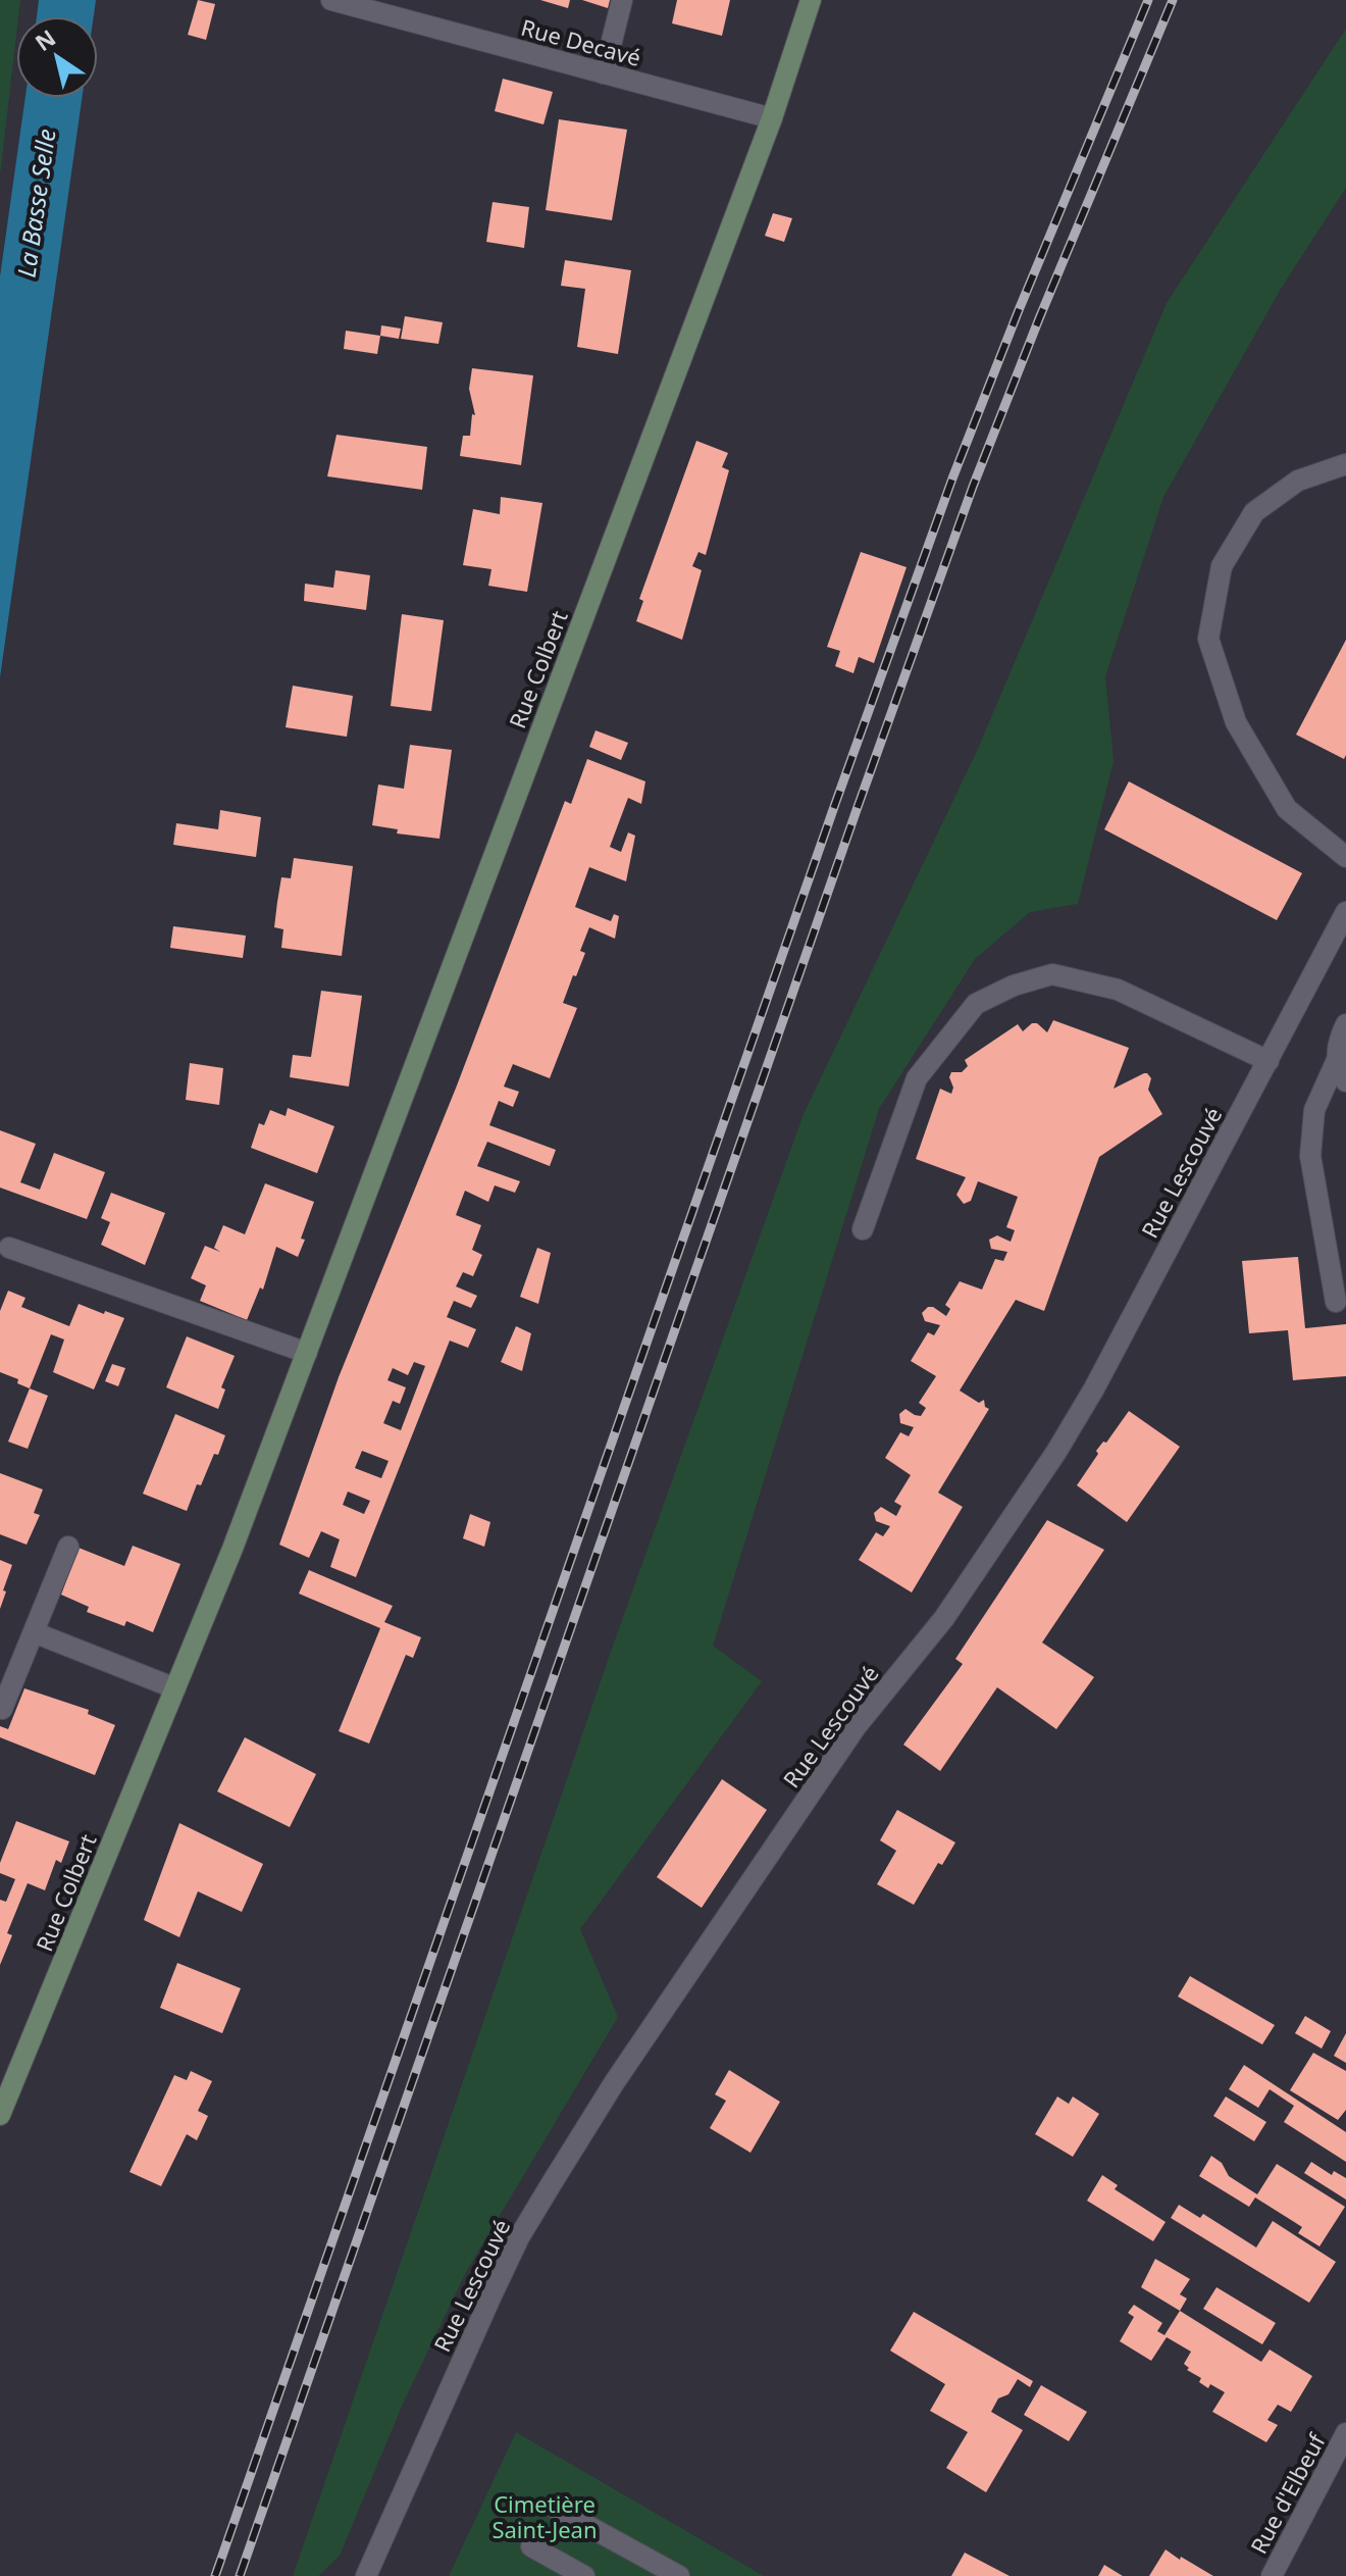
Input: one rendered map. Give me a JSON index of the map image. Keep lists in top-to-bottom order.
{
  "streets": {
    "street": [
      "Rue Decavé",
      "Rue Colbert",
      "Rue Lescouvé",
      "Rue d'Elbeuf"
    ]
  },
  "crossings": [
    ["Rue Decavé", "Rue Colbert"]
  ],
  "water": ["La Basse Selle"],
  "parks": ["Cimetière Saint-Jean"],
  "north": "top left"
}
